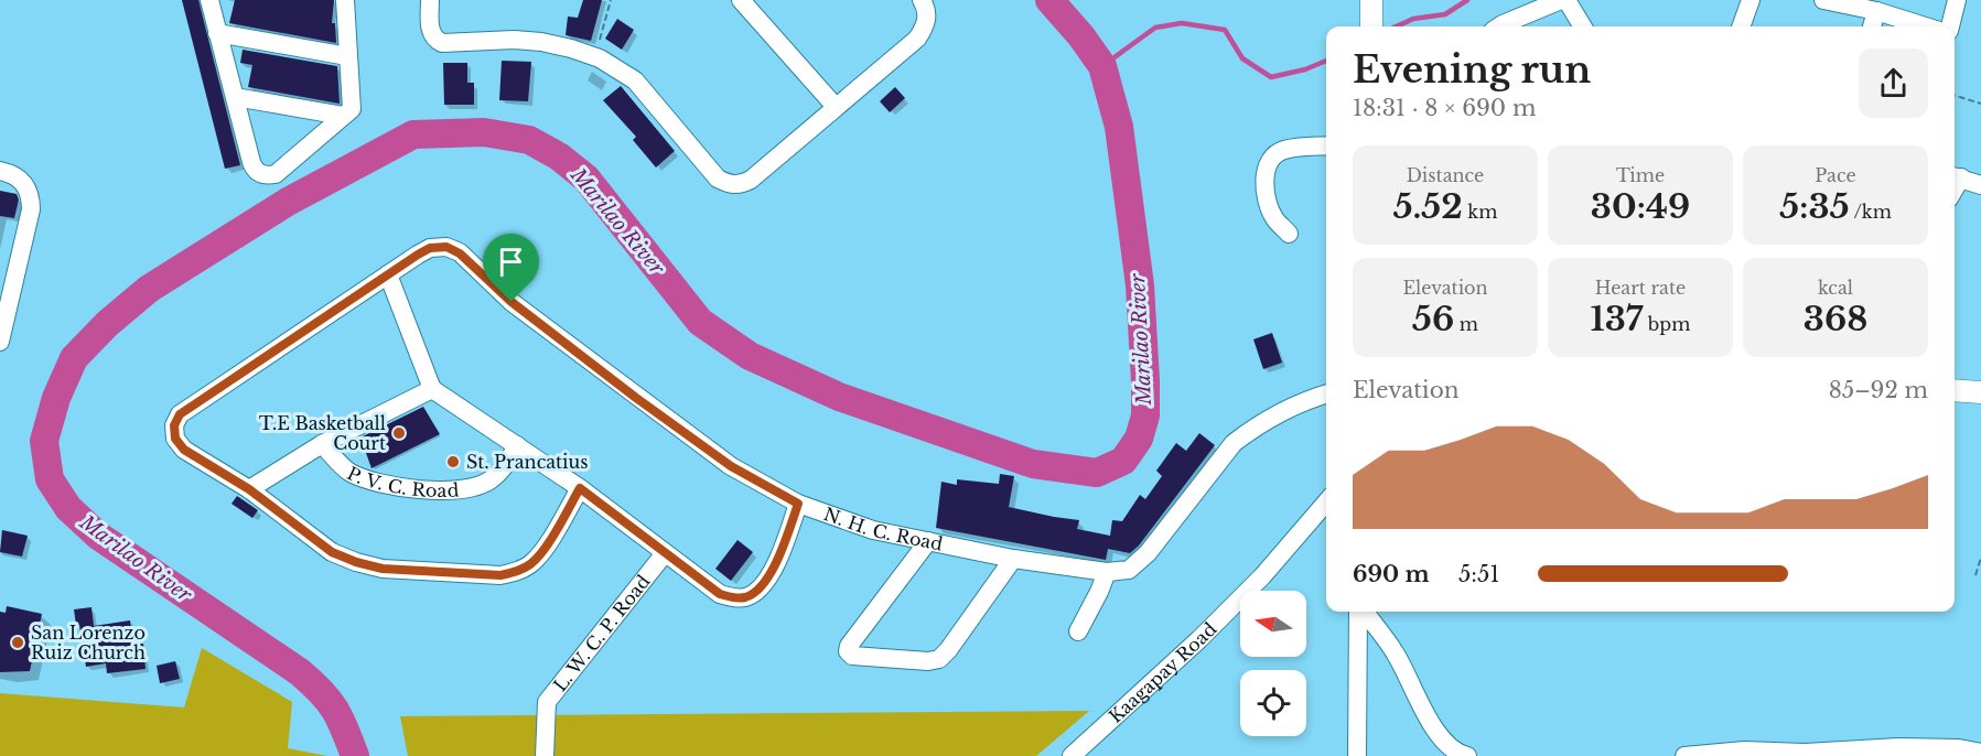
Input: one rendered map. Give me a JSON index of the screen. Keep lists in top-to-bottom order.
{
  "streets": {
    "street": [
      "P. V. C. Road",
      "N. H. C. Road",
      "L. W. C. P. Road",
      "Kaagapay Road"
    ]
  },
  "water": ["Marilao River"],
  "places": ["T.E Basketball Court", "St. Prancatius", "San Lorenzo Ruiz Church"],
  "north": "left",
  "page": {
    "heading": ["Evening run", "18:31 · 8 × 690 m"],
    "stats": [
      ["Distance", "5.52 km"],
      ["Time", "30:49"],
      ["Pace", "5:35 /km"],
      ["Elevation", "56 m"],
      ["Heart rate", "137 bpm"],
      ["kcal", "368"]
    ],
    "chart": ["Elevation", "85–92 m"],
    "list": [
      {
        "name": "690 m",
        "note": "5:51"
      }
    ]
  }
}
